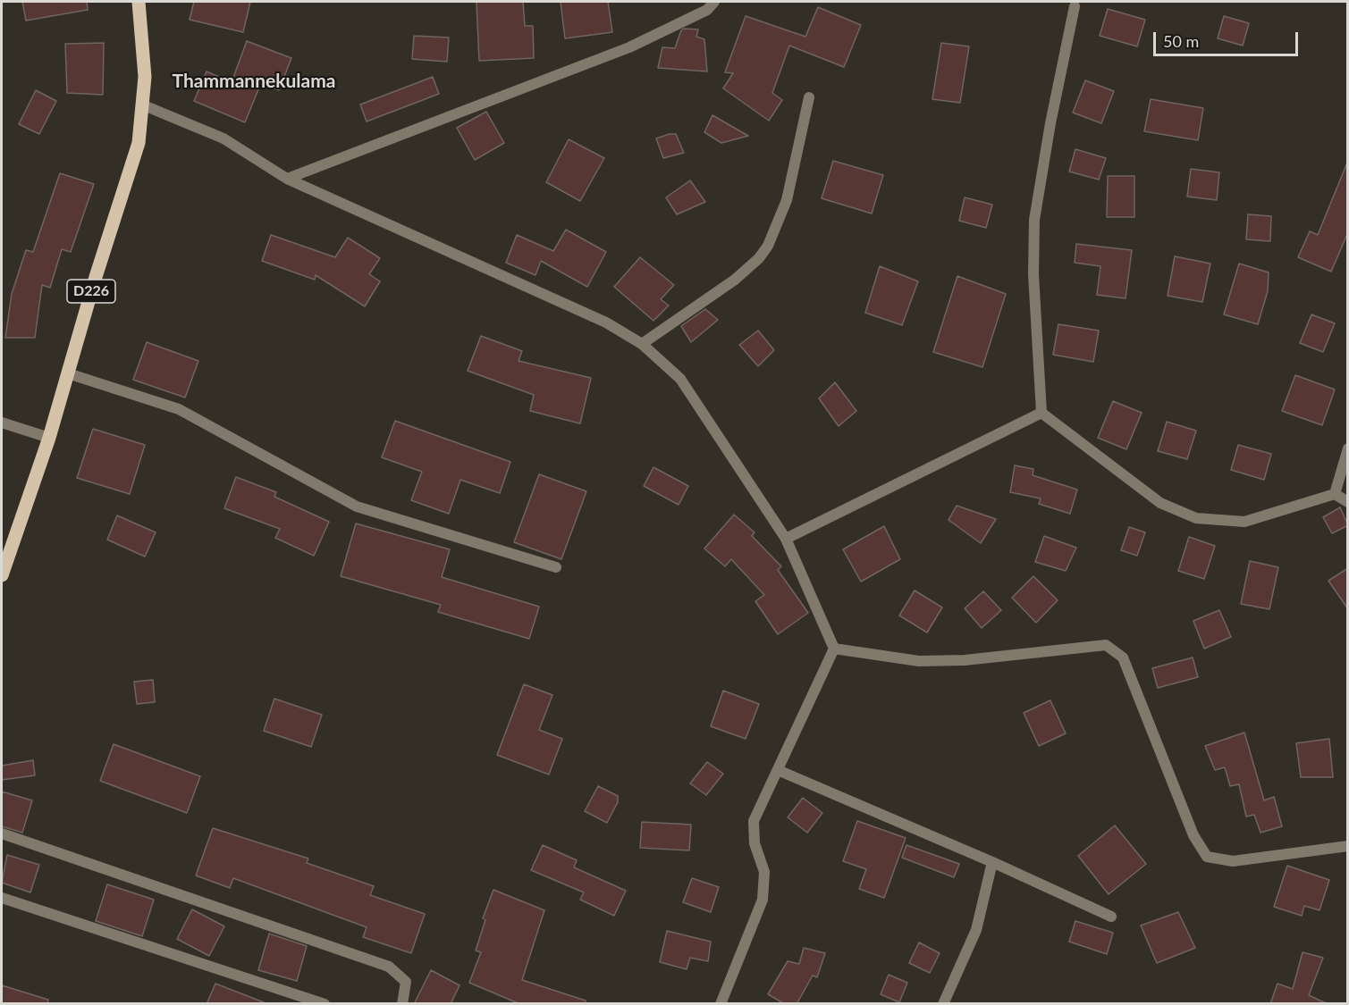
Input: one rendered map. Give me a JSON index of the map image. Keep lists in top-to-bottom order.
{
  "streets": {
    "main road": ["D226"]
  },
  "districts": ["Thammannekulama"],
  "scale_bar": "50 m"
}
